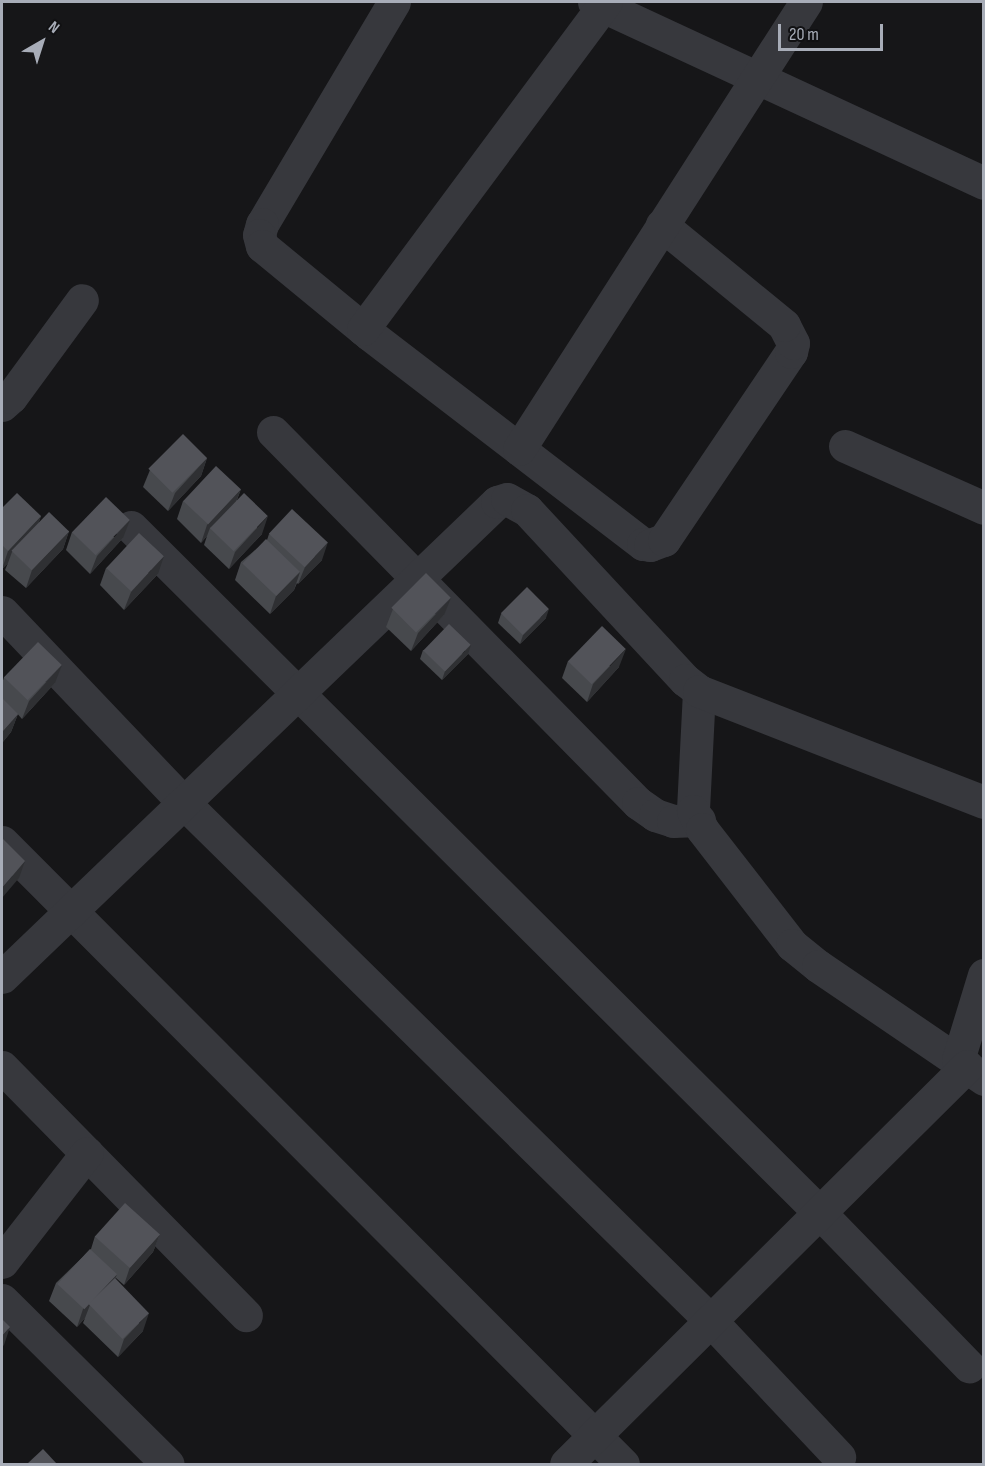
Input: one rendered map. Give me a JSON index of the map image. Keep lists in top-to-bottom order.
{
  "scale_bar": "20 m",
  "north": "top right"
}
